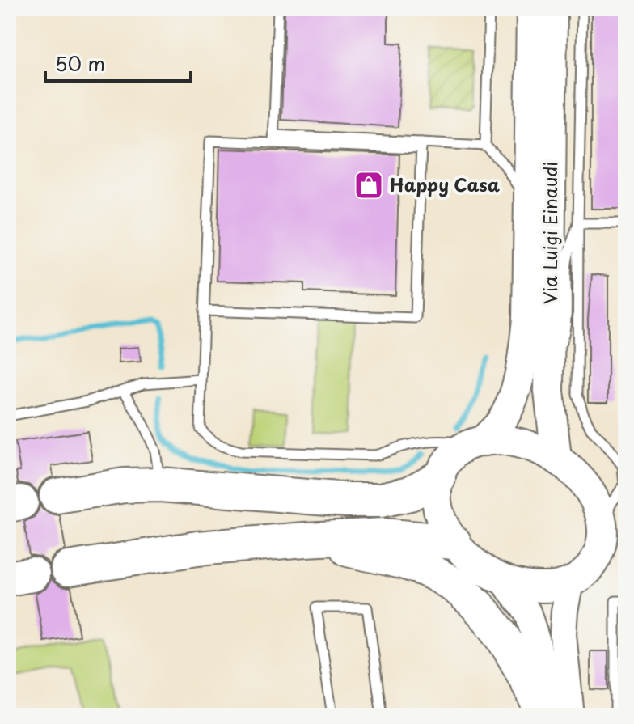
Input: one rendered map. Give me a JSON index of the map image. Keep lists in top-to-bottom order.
{
  "streets": {
    "main road": ["Via Luigi Einaudi"]
  },
  "places": {
    "shop": ["Happy Casa"]
  },
  "scale_bar": "50 m"
}
